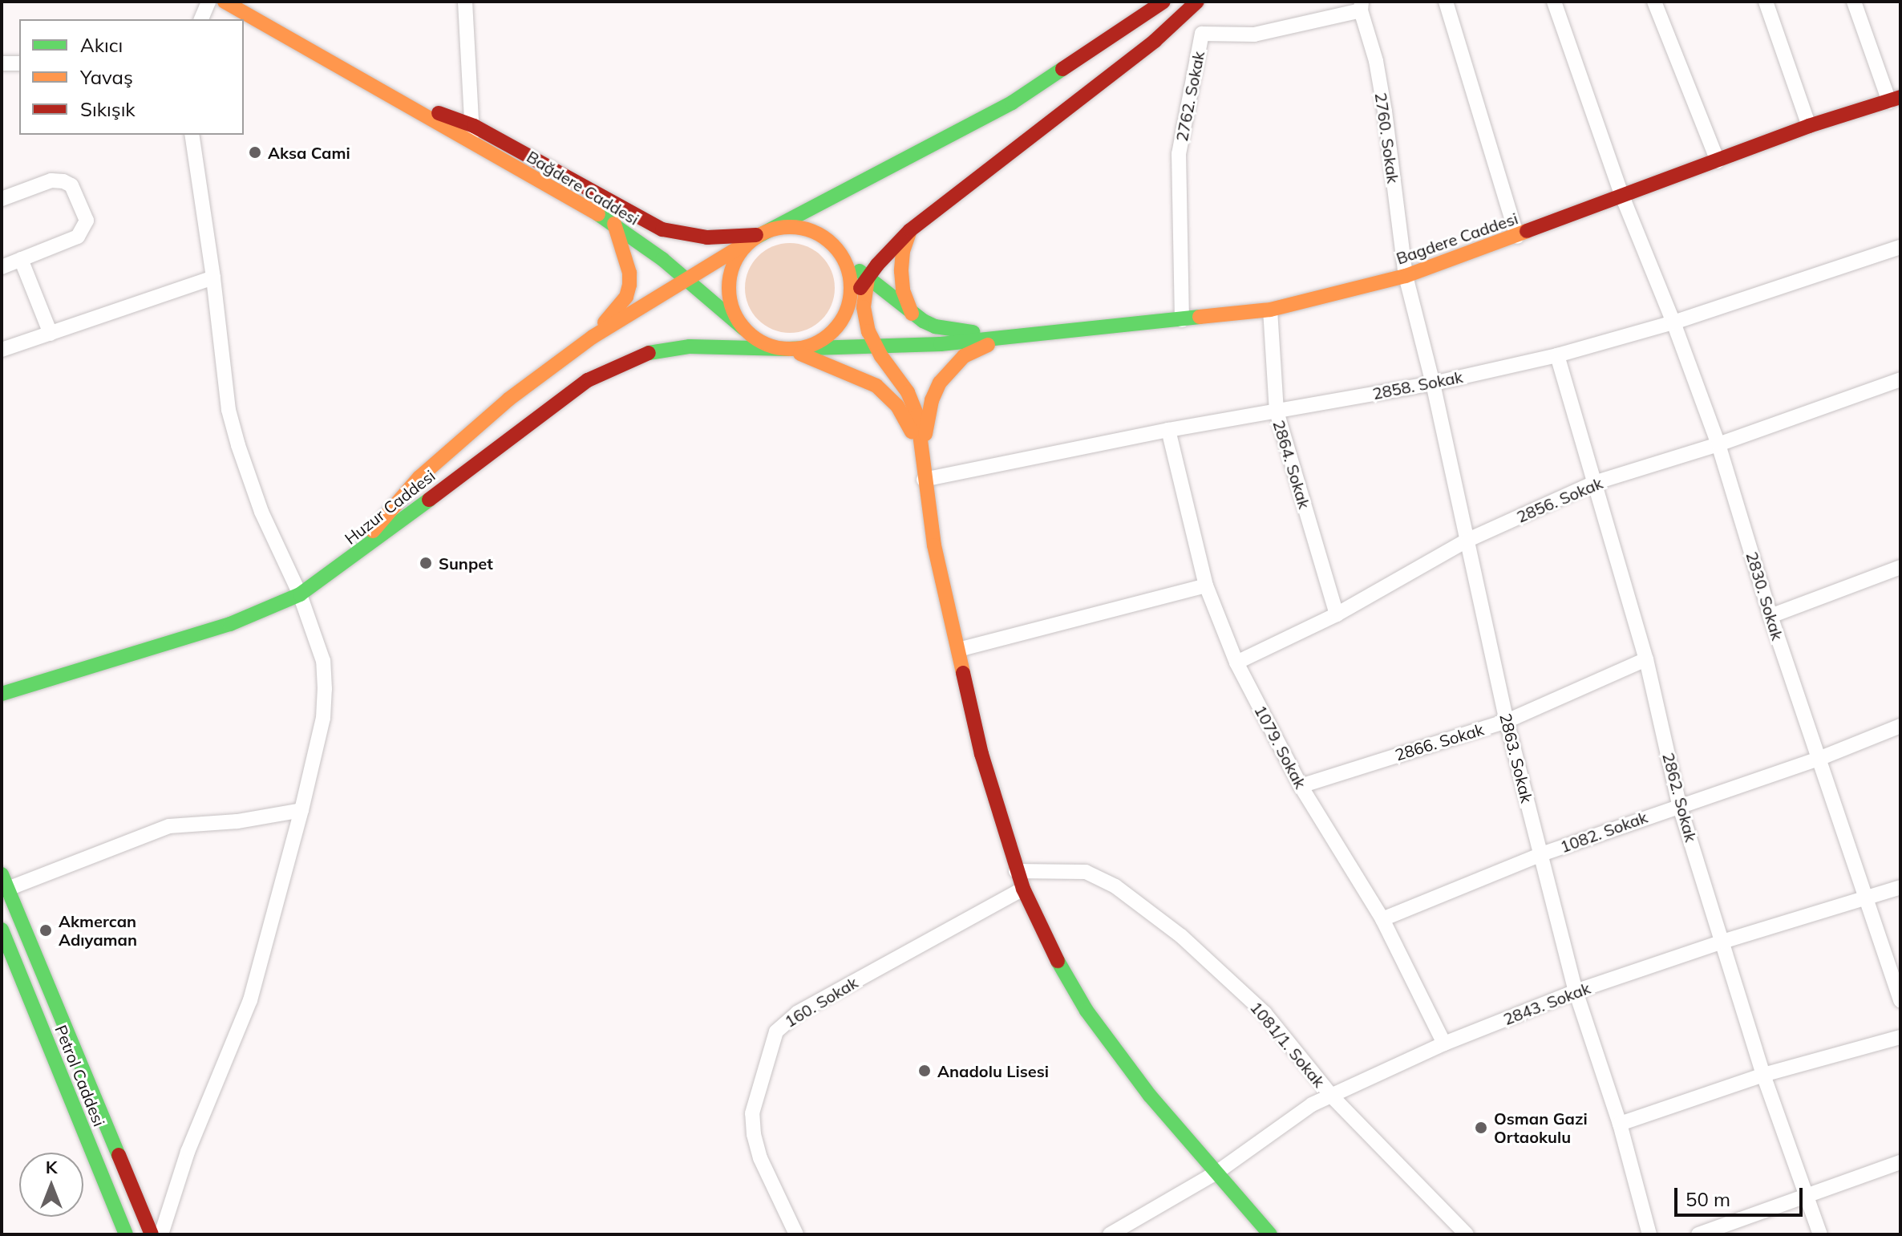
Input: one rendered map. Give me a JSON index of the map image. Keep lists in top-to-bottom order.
{
  "streets": {
    "main road": [
      "Bağdere Caddesi",
      "Bagdere Caddesi",
      "Huzur Caddesi",
      "Petrol Caddesi"
    ],
    "street": [
      "2762. Sokak",
      "2760. Sokak",
      "2858. Sokak",
      "2864. Sokak",
      "2856. Sokak",
      "2830. Sokak",
      "2866. Sokak",
      "1079. Sokak",
      "2863. Sokak",
      "2862. Sokak",
      "1082. Sokak",
      "160. Sokak",
      "2843. Sokak",
      "1081/1. Sokak"
    ]
  },
  "crossings": [
    ["2762. Sokak", "2760. Sokak"],
    ["2762. Sokak", "Bagdere Caddesi"],
    ["2760. Sokak", "Bagdere Caddesi"],
    ["2760. Sokak", "2863. Sokak"],
    ["Bağdere Caddesi", "Huzur Caddesi"],
    ["Bagdere Caddesi", "2864. Sokak"],
    ["Bagdere Caddesi", "2830. Sokak"],
    ["Bagdere Caddesi", "2863. Sokak"],
    ["2858. Sokak", "2864. Sokak"],
    ["2858. Sokak", "2830. Sokak"],
    ["2858. Sokak", "1079. Sokak"],
    ["2858. Sokak", "2863. Sokak"],
    ["2858. Sokak", "2862. Sokak"],
    ["2864. Sokak", "2856. Sokak"],
    ["2856. Sokak", "2830. Sokak"],
    ["2856. Sokak", "1079. Sokak"],
    ["2856. Sokak", "2863. Sokak"],
    ["2856. Sokak", "2862. Sokak"],
    ["2830. Sokak", "1082. Sokak"],
    ["2830. Sokak", "2843. Sokak"],
    ["2866. Sokak", "1079. Sokak"],
    ["2866. Sokak", "2863. Sokak"],
    ["2866. Sokak", "2862. Sokak"],
    ["1079. Sokak", "1082. Sokak"],
    ["1079. Sokak", "2843. Sokak"],
    ["2863. Sokak", "1082. Sokak"],
    ["2863. Sokak", "2843. Sokak"],
    ["2862. Sokak", "1082. Sokak"],
    ["2862. Sokak", "2843. Sokak"],
    ["2843. Sokak", "1081/1. Sokak"]
  ],
  "places": [
    "Aksa Cami",
    "Sunpet",
    "Akmercan Adıyaman",
    "Anadolu Lisesi",
    "Osman Gazi Ortaokulu"
  ],
  "legend": ["Akıcı", "Yavaş", "Sıkışık"],
  "scale_bar": "50 m",
  "north": "top"
}
